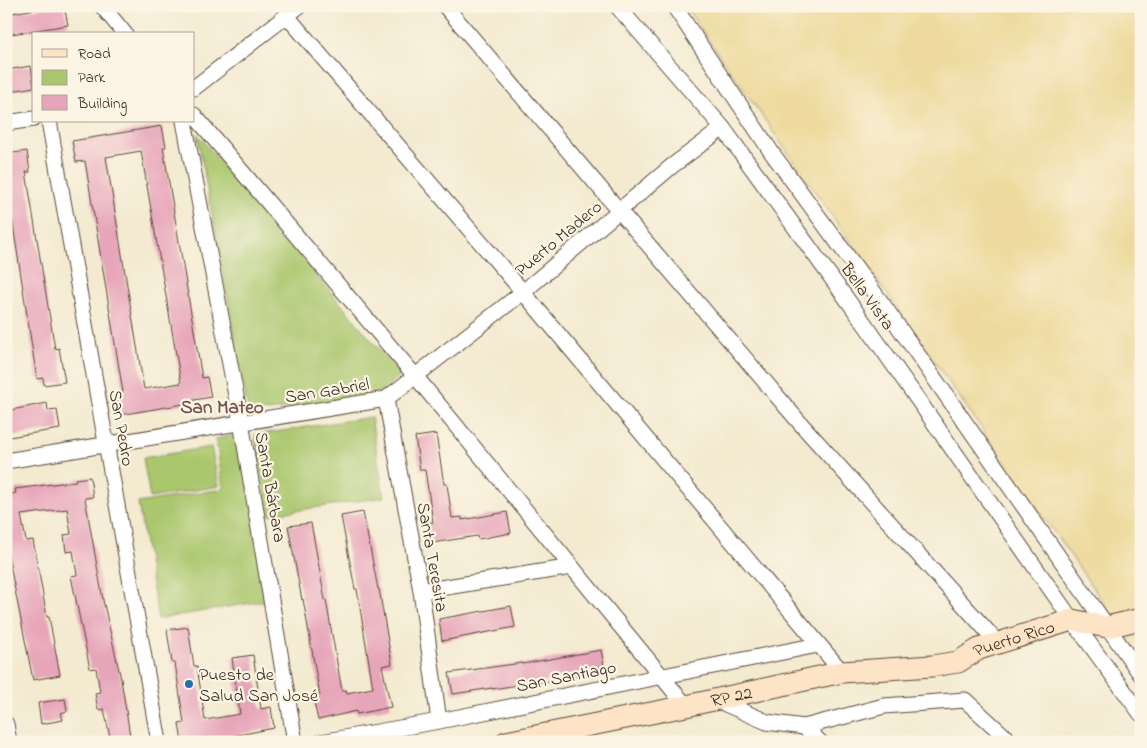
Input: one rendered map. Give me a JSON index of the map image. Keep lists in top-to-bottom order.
{
  "streets": {
    "street": [
      "Puerto Madero",
      "Bella Vista",
      "San Gabriel",
      "San Pedro",
      "Santa Bárbara",
      "Santa Teresita",
      "Puerto Rico",
      "San Santiago",
      "RP 22"
    ]
  },
  "crossings": [
    ["Puerto Madero", "Bella Vista"],
    ["Puerto Madero", "San Gabriel"],
    ["Puerto Madero", "Santa Teresita"],
    ["Bella Vista", "Puerto Rico"],
    ["San Gabriel", "San Pedro"],
    ["San Gabriel", "Santa Bárbara"],
    ["San Gabriel", "Santa Teresita"],
    ["Santa Teresita", "San Santiago"],
    ["Puerto Rico", "RP 22"]
  ],
  "districts": ["San Mateo"],
  "places": ["Puesto de Salud San José"],
  "legend": ["Road", "Park", "Building"]
}
